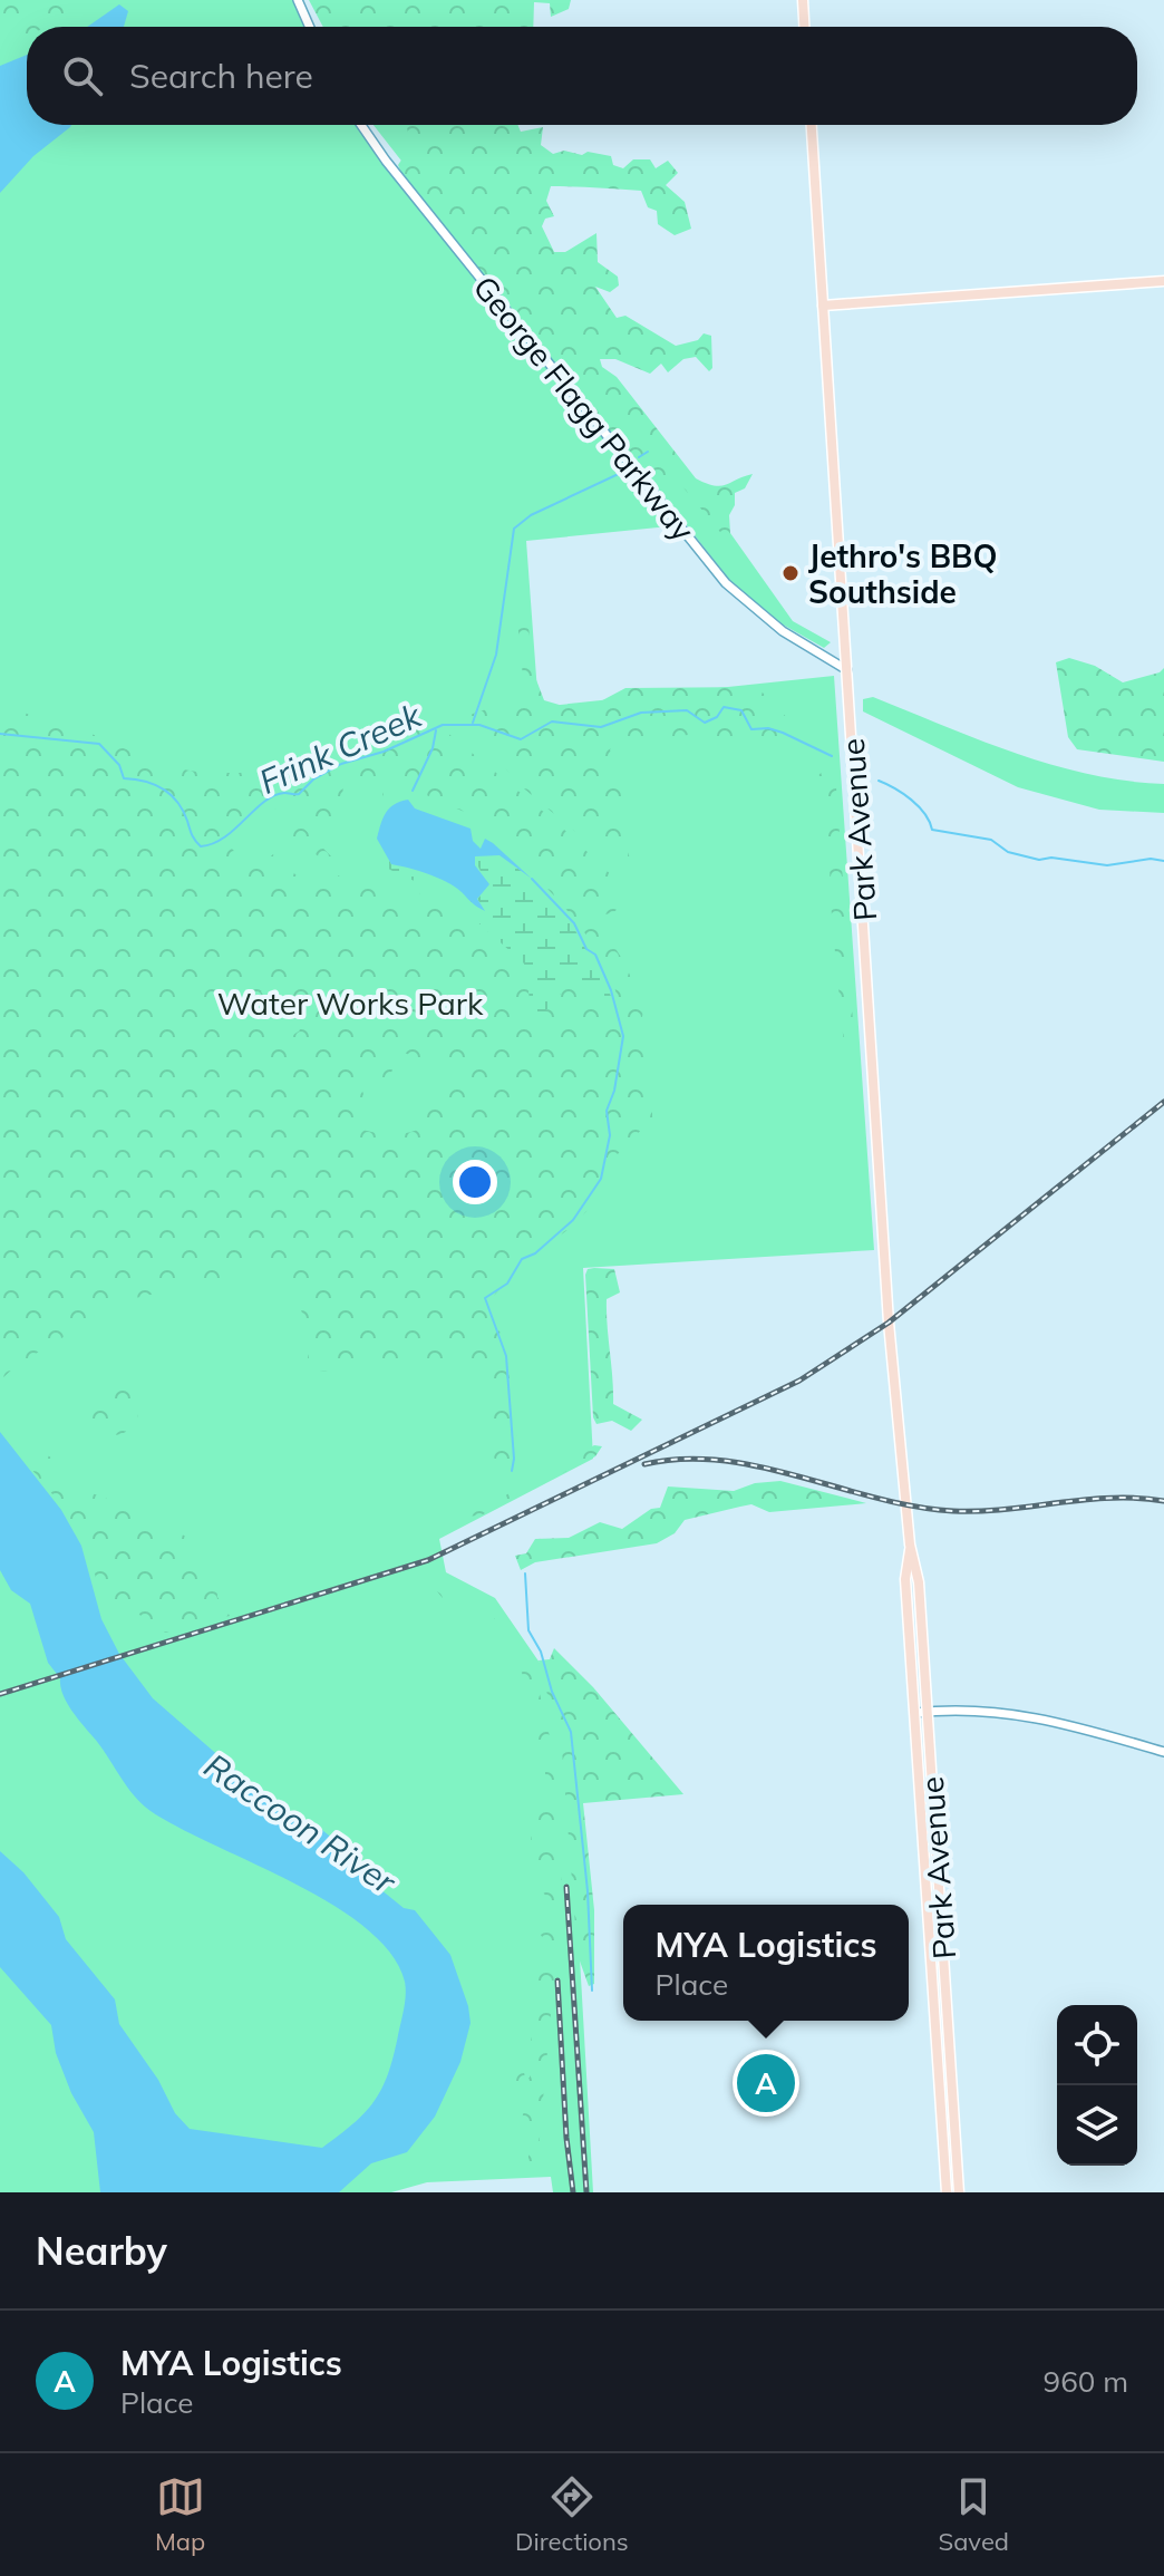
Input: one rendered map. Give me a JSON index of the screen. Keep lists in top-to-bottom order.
{
  "streets": {
    "main road": ["Park Avenue"],
    "street": ["George Flagg Parkway"]
  },
  "crossings": [
    ["George Flagg Parkway", "Park Avenue"]
  ],
  "water": ["Frink Creek", "Raccoon River"],
  "parks": ["Water Works Park"],
  "places": ["Jethro's BBQ Southside"],
  "page": {
    "search": "Search here",
    "popup": ["MYA Logistics", "Place"],
    "pins": "A",
    "heading": "Nearby",
    "list": [
      {
        "mark": "A",
        "name": "MYA Logistics",
        "note": "Place",
        "value": "960 m"
      }
    ],
    "nav": ["Map", "Directions", "Saved"]
  }
}
